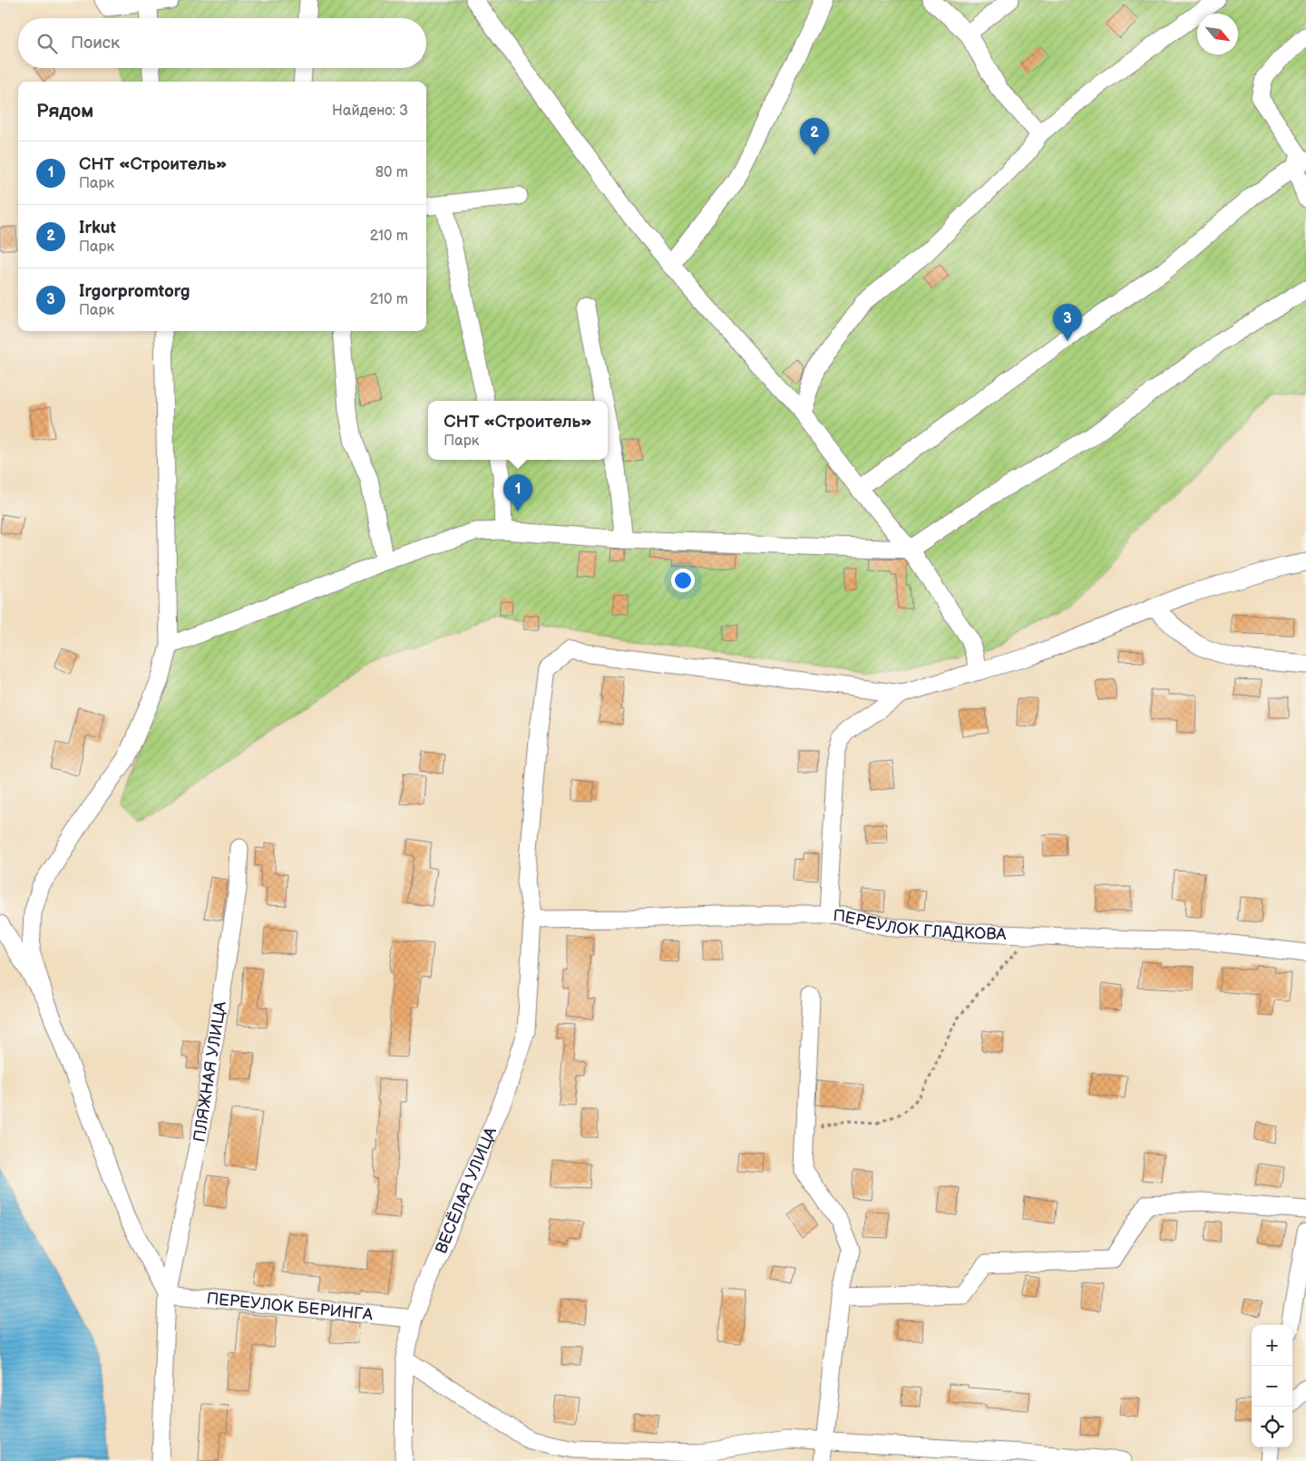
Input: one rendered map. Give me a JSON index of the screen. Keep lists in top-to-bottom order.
{
  "streets": {
    "street": [
      "ПЕРЕУЛОК ГЛАДКОВА",
      "ПЛЯЖНАЯ УЛИЦА",
      "ВЕСЁЛАЯ УЛИЦА",
      "ПЕРЕУЛОК БЕРИНГА"
    ]
  },
  "crossings": [
    ["ПЕРЕУЛОК ГЛАДКОВА", "ВЕСЁЛАЯ УЛИЦА"],
    ["ПЛЯЖНАЯ УЛИЦА", "ПЕРЕУЛОК БЕРИНГА"],
    ["ВЕСЁЛАЯ УЛИЦА", "ПЕРЕУЛОК БЕРИНГА"]
  ],
  "north": "bottom right",
  "page": {
    "search": "Поиск",
    "heading": ["Рядом", "Найдено: 3"],
    "pins": ["2", "3", "1"],
    "list": [
      {
        "mark": "1",
        "name": "СНТ «Строитель»",
        "note": "Парк",
        "value": "80 m"
      },
      {
        "mark": "2",
        "name": "Irkut",
        "note": "Парк",
        "value": "210 m"
      },
      {
        "mark": "3",
        "name": "Irgorpromtorg",
        "note": "Парк",
        "value": "210 m"
      }
    ],
    "popup": ["СНТ «Строитель»", "Парк"],
    "map_buttons": ["+", "−"]
  }
}
